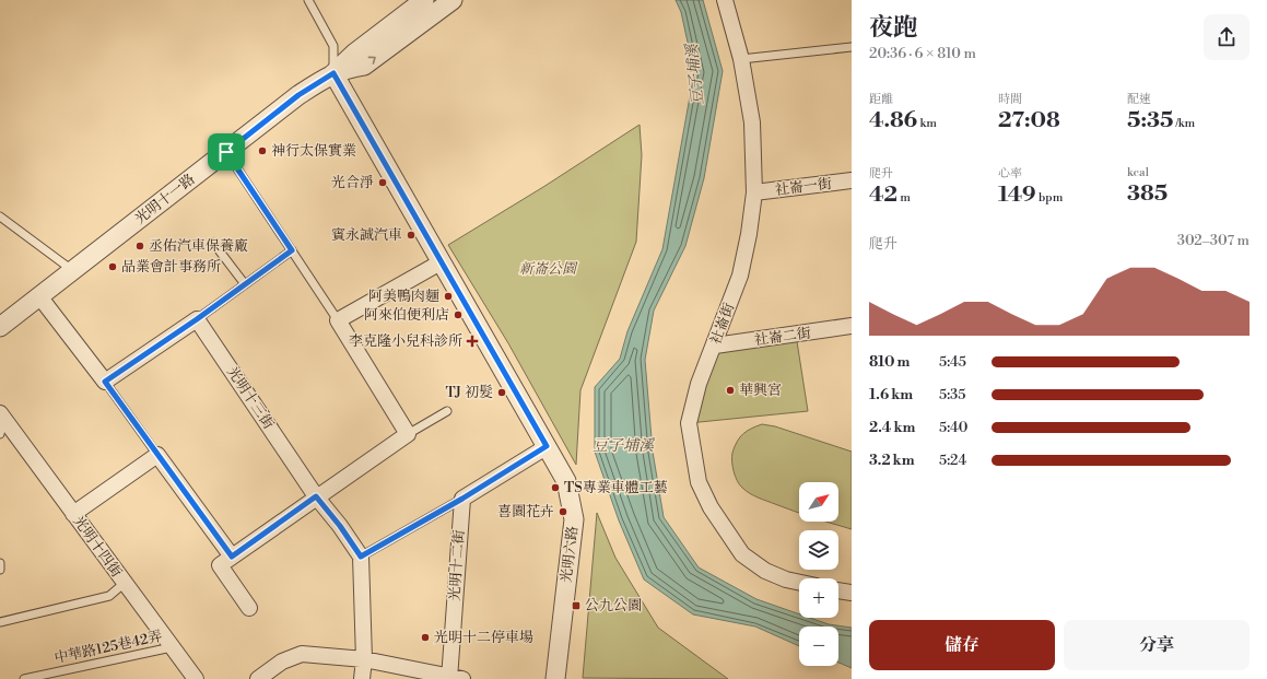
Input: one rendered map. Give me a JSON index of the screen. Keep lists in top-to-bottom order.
{
  "streets": {
    "street": [
      "社崙一街",
      "光明十一路",
      "社崙街",
      "社崙二街",
      "光明十三街",
      "光明十四街",
      "光明六路",
      "光明十二街"
    ],
    "lane": ["中華路125巷42弄"]
  },
  "crossings": [
    ["社崙一街", "社崙街"],
    ["光明十一路", "光明六路"],
    ["社崙街", "社崙二街"],
    ["光明十四街", "中華路125巷42弄"]
  ],
  "water": ["豆子埔溪"],
  "parks": ["新崙公園"],
  "places": {
    "other": [
      "神行太保實業",
      "光合淨",
      "賓永誠汽車",
      "丞佑汽車保養廠",
      "品業會計事務所",
      "阿美鴨肉麵",
      "阿來伯便利店",
      "華興宮",
      "TJ 初髮",
      "TS專業車體工藝",
      "喜園花卉",
      "光明十二停車場"
    ],
    "health": ["李克隆小兒科診所"],
    "transit": ["公九公園"]
  },
  "north": "top right",
  "page": {
    "heading": ["夜跑", "20:36 · 6 × 810 m"],
    "stats": [
      ["距離", "4.86 km"],
      ["時間", "27:08"],
      ["配速", "5:35 /km"],
      ["爬升", "42 m"],
      ["心率", "149 bpm"],
      ["kcal", "385"]
    ],
    "chart": ["爬升", "302–307 m"],
    "list": [
      {
        "name": "810 m",
        "note": "5:45"
      },
      {
        "name": "1.6 km",
        "note": "5:35"
      },
      {
        "name": "2.4 km",
        "note": "5:40"
      },
      {
        "name": "3.2 km",
        "note": "5:24"
      }
    ],
    "map_buttons": ["+", "−"],
    "buttons": ["儲存", "分享"]
  }
}
